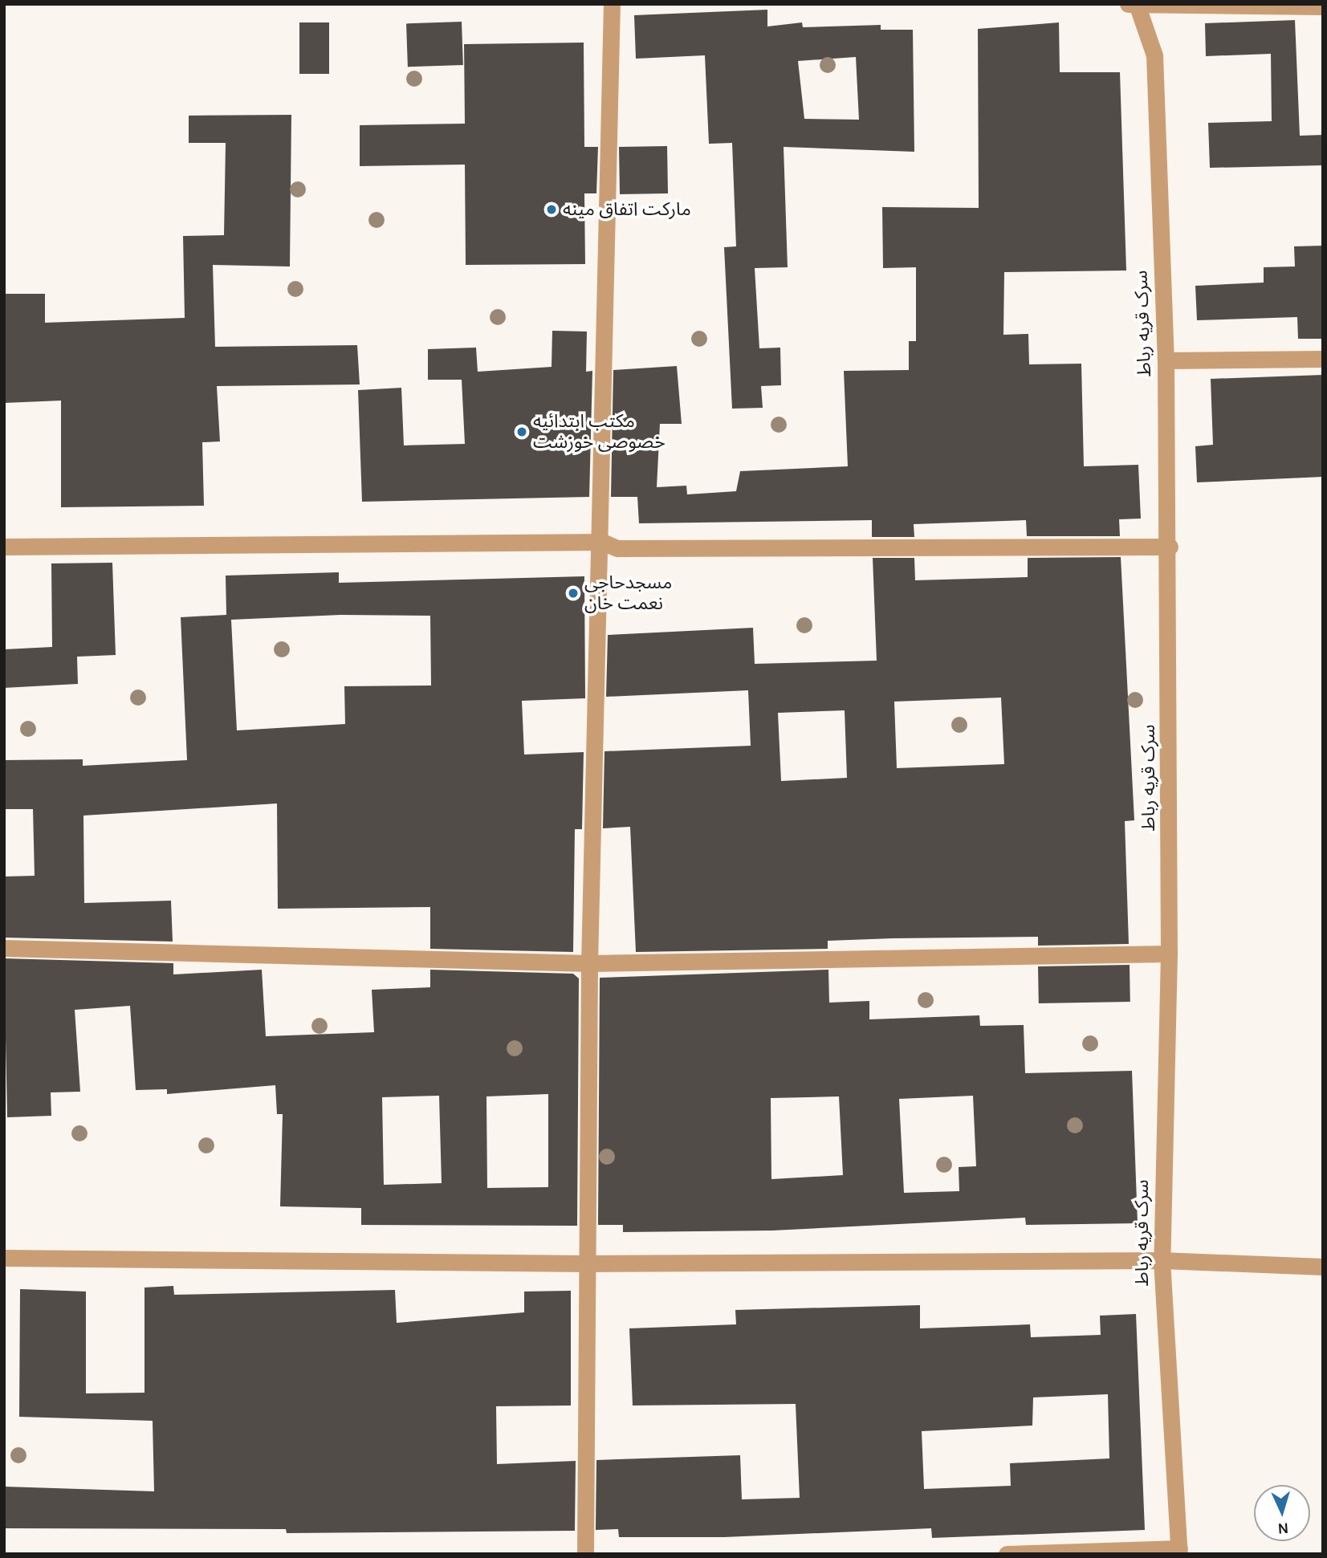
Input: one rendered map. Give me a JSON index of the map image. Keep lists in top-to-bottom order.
{
  "streets": {
    "street": ["سرک قریه رباط"]
  },
  "places": ["مارکت اتفاق مینه", "مکتب ابتدائیه خصوصی خوزشت", "مسجدحاجی نعمت خان"],
  "north": "bottom"
}
